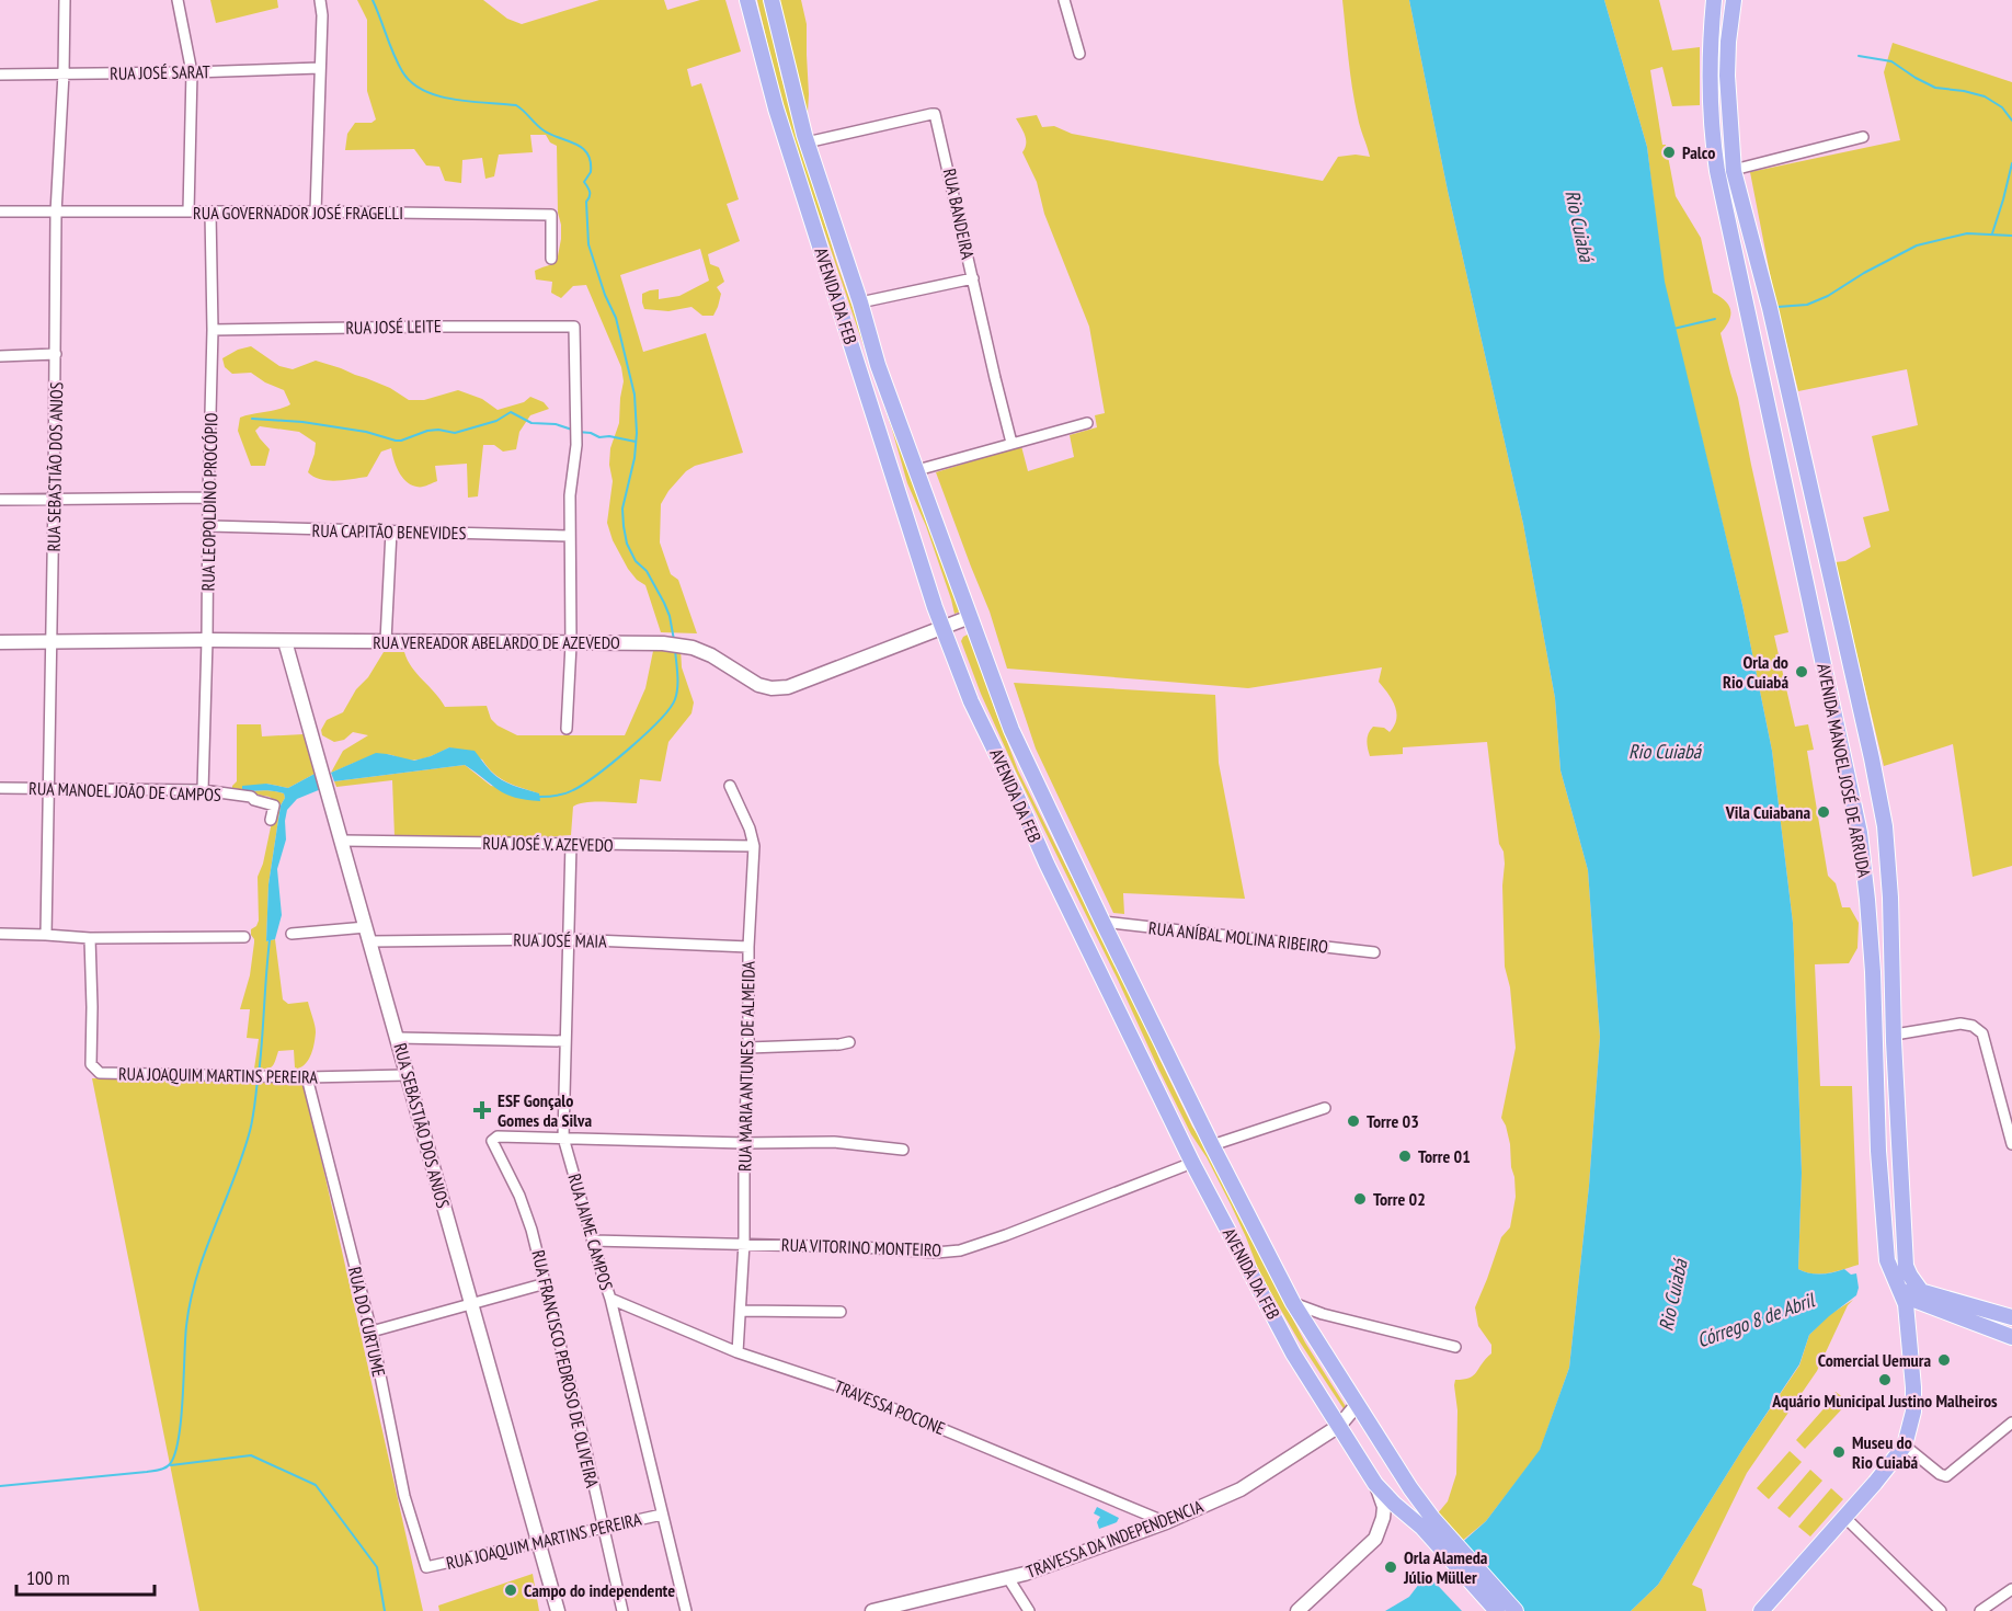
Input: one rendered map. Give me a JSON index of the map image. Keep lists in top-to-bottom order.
{
  "streets": {
    "main road": ["AVENIDA DA FEB", "AVENIDA MANOEL JOSÉ DE ARRUDA"],
    "street": [
      "RUA JOSÉ SARAT",
      "RUA GOVERNADOR JOSÉ FRAGELLI",
      "RUA BANDEIRA",
      "RUA JOSÉ LEITE",
      "RUA SEBASTIÃO DOS ANJOS",
      "RUA LEOPOLDINO PROCÓPIO",
      "RUA CAPITÃO BENEVIDES",
      "RUA VEREADOR ABELARDO DE AZEVEDO",
      "RUA MANOEL JOÃO DE CAMPOS",
      "RUA JOSÉ V. AZEVEDO",
      "RUA ANÍBAL MOLINA RIBEIRO",
      "RUA JOSÉ MAIA",
      "RUA MARIA ANTUNES DE ALMEIDA",
      "RUA JOAQUIM MARTINS PEREIRA",
      "RUA JAIME CAMPOS",
      "RUA VITORINO MONTEIRO",
      "RUA DO CURTUME",
      "RUA FRANCISCO PEDROSO DE OLIVEIRA",
      "TRAVESSA POCONE",
      "TRAVESSA DA INDEPENDENCIA"
    ]
  },
  "crossings": [
    ["RUA JOSÉ SARAT", "RUA SEBASTIÃO DOS ANJOS"],
    ["RUA GOVERNADOR JOSÉ FRAGELLI", "RUA SEBASTIÃO DOS ANJOS"],
    ["RUA GOVERNADOR JOSÉ FRAGELLI", "RUA LEOPOLDINO PROCÓPIO"],
    ["RUA BANDEIRA", "AVENIDA DA FEB"],
    ["AVENIDA DA FEB", "RUA VEREADOR ABELARDO DE AZEVEDO"],
    ["AVENIDA DA FEB", "RUA ANÍBAL MOLINA RIBEIRO"],
    ["AVENIDA DA FEB", "RUA VITORINO MONTEIRO"],
    ["AVENIDA DA FEB", "TRAVESSA DA INDEPENDENCIA"],
    ["RUA JOSÉ LEITE", "RUA LEOPOLDINO PROCÓPIO"],
    ["RUA JOSÉ LEITE", "RUA CAPITÃO BENEVIDES"],
    ["RUA SEBASTIÃO DOS ANJOS", "RUA VEREADOR ABELARDO DE AZEVEDO"],
    ["RUA SEBASTIÃO DOS ANJOS", "RUA MANOEL JOÃO DE CAMPOS"],
    ["RUA SEBASTIÃO DOS ANJOS", "RUA JOSÉ V. AZEVEDO"],
    ["RUA SEBASTIÃO DOS ANJOS", "RUA JOSÉ MAIA"],
    ["RUA SEBASTIÃO DOS ANJOS", "RUA JOAQUIM MARTINS PEREIRA"],
    ["RUA LEOPOLDINO PROCÓPIO", "RUA CAPITÃO BENEVIDES"],
    ["RUA LEOPOLDINO PROCÓPIO", "RUA VEREADOR ABELARDO DE AZEVEDO"],
    ["RUA LEOPOLDINO PROCÓPIO", "RUA MANOEL JOÃO DE CAMPOS"],
    ["RUA JOSÉ V. AZEVEDO", "RUA MARIA ANTUNES DE ALMEIDA"],
    ["RUA JOSÉ V. AZEVEDO", "RUA JAIME CAMPOS"],
    ["RUA JOSÉ MAIA", "RUA MARIA ANTUNES DE ALMEIDA"],
    ["RUA JOSÉ MAIA", "RUA JAIME CAMPOS"],
    ["RUA MARIA ANTUNES DE ALMEIDA", "RUA VITORINO MONTEIRO"],
    ["RUA MARIA ANTUNES DE ALMEIDA", "TRAVESSA POCONE"],
    ["RUA JOAQUIM MARTINS PEREIRA", "RUA JAIME CAMPOS"],
    ["RUA JOAQUIM MARTINS PEREIRA", "RUA DO CURTUME"],
    ["RUA JOAQUIM MARTINS PEREIRA", "RUA FRANCISCO PEDROSO DE OLIVEIRA"],
    ["RUA JAIME CAMPOS", "RUA VITORINO MONTEIRO"],
    ["RUA JAIME CAMPOS", "RUA FRANCISCO PEDROSO DE OLIVEIRA"],
    ["RUA JAIME CAMPOS", "TRAVESSA POCONE"],
    ["TRAVESSA POCONE", "TRAVESSA DA INDEPENDENCIA"]
  ],
  "water": ["Rio Cuiabá", "Córrego 8 de Abril"],
  "places": {
    "other": [
      "Palco",
      "Orla do Rio Cuiabá",
      "Vila Cuiabana",
      "Torre 03",
      "Torre 01",
      "Torre 02",
      "Comercial Uemura",
      "Aquário Municipal Justino Malheiros",
      "Museu do Rio Cuiabá",
      "Orla Alameda Júlio Müller",
      "Campo do independente"
    ],
    "health": ["ESF Gonçalo Gomes da Silva"]
  },
  "scale_bar": "100 m"
}
